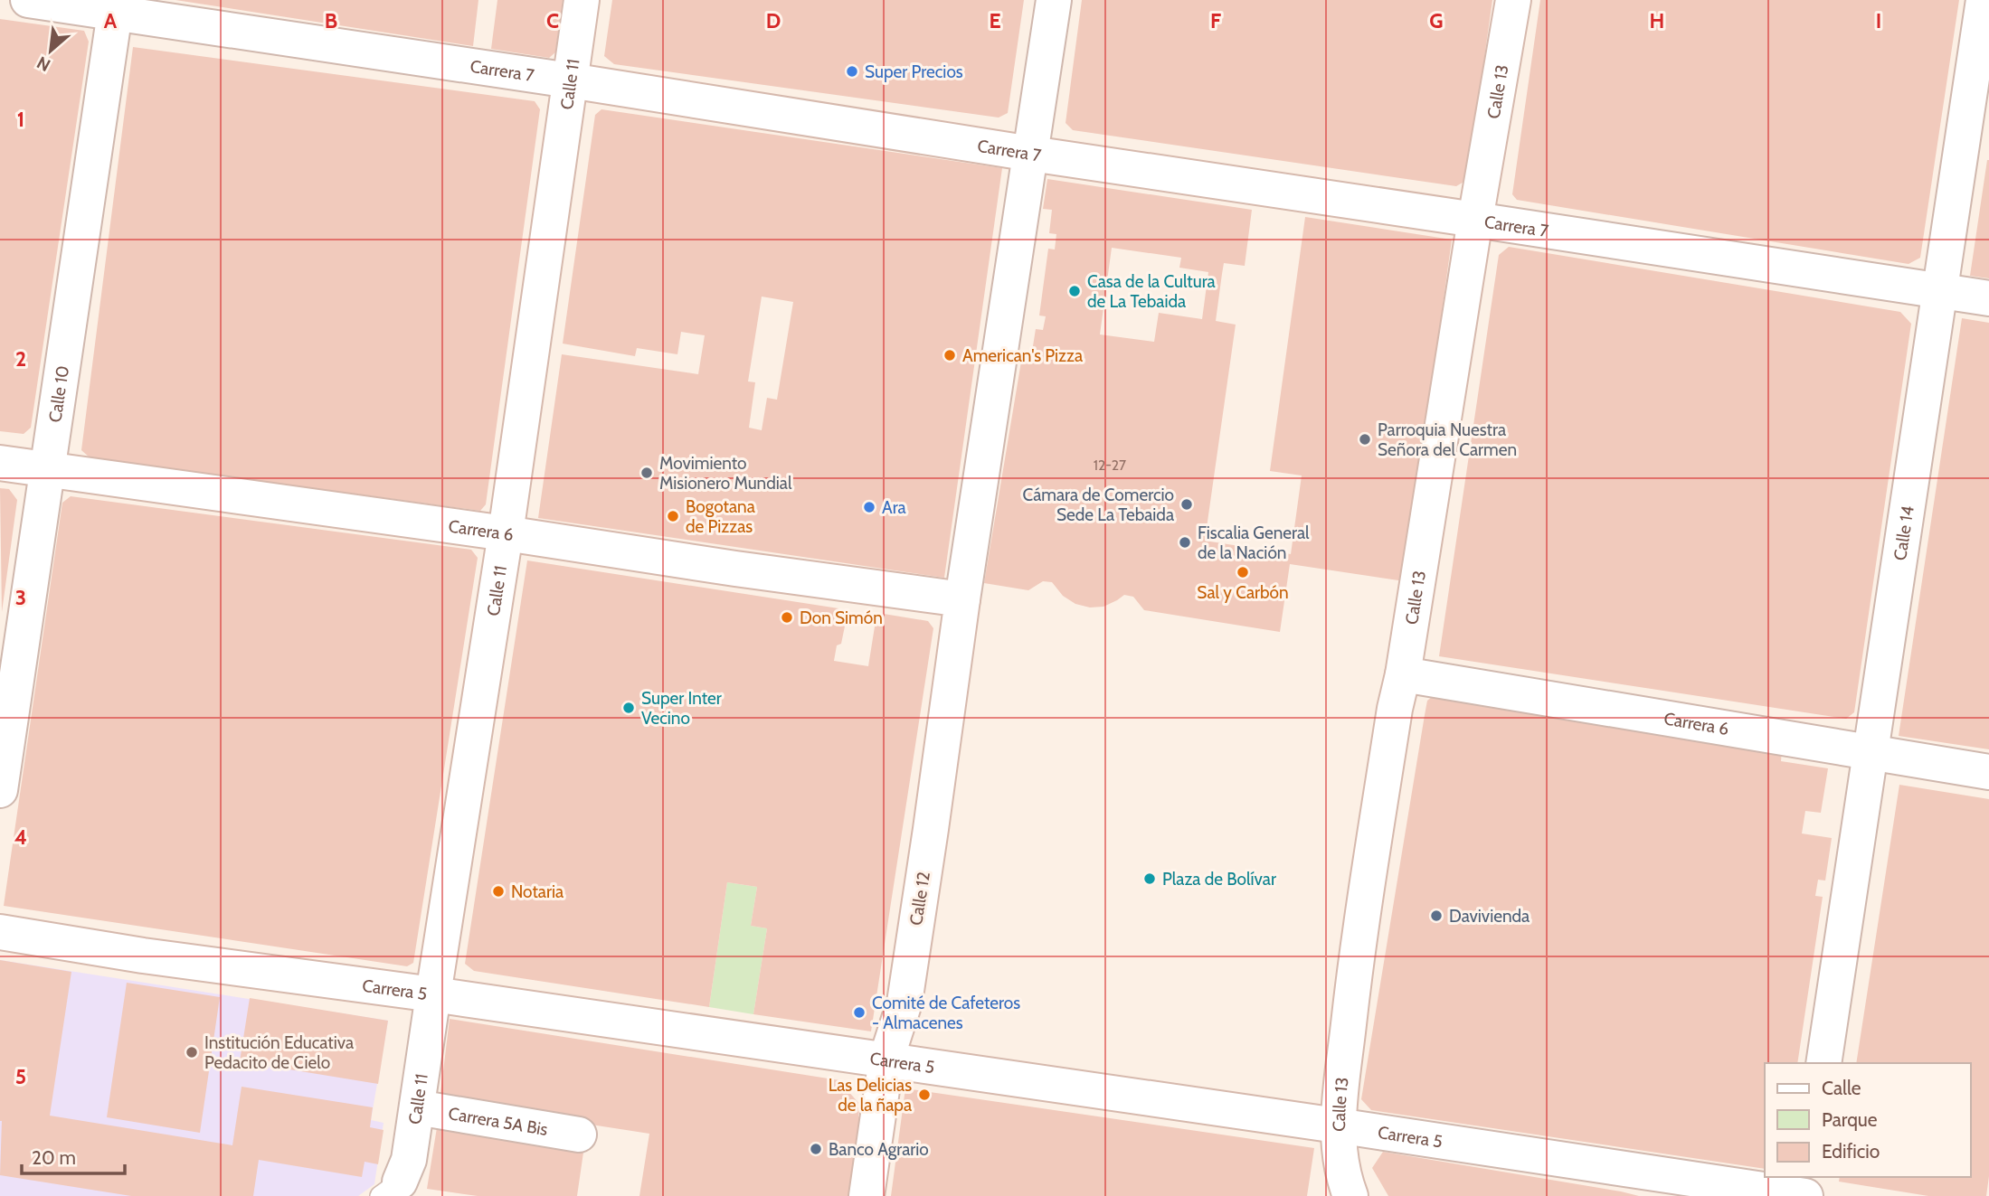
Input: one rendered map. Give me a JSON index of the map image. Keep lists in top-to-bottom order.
{
  "streets": {
    "street": [
      "Carrera 7",
      "Calle 11",
      "Calle 13",
      "Calle 10",
      "Carrera 6",
      "Calle 14",
      "Calle 12",
      "Carrera 5",
      "Carrera 5A Bis"
    ]
  },
  "crossings": [
    ["Carrera 7", "Calle 11"],
    ["Carrera 7", "Calle 13"],
    ["Carrera 7", "Calle 10"],
    ["Carrera 7", "Calle 14"],
    ["Carrera 7", "Calle 12"],
    ["Calle 11", "Carrera 6"],
    ["Calle 11", "Carrera 5"],
    ["Calle 11", "Carrera 5A Bis"],
    ["Calle 13", "Carrera 6"],
    ["Calle 13", "Carrera 5"],
    ["Calle 10", "Carrera 6"],
    ["Carrera 6", "Calle 14"],
    ["Carrera 6", "Calle 12"],
    ["Calle 12", "Carrera 5"]
  ],
  "places": [
    "Super Precios",
    "Casa de la Cultura de La Tebaida",
    "American's Pizza",
    "Parroquia Nuestra Señora del Carmen",
    "Movimiento Misionero Mundial",
    "Cámara de Comercio Sede La Tebaida",
    "Ara",
    "Bogotana de Pizzas",
    "Fiscalia General de la Nación",
    "Sal y Carbón",
    "Don Simón",
    "Super Inter Vecino",
    "Plaza de Bolívar",
    "Notaria",
    "Davivienda",
    "Comité de Cafeteros - Almacenes",
    "Institución Educativa Pedacito de Cielo",
    "Las Delicias de la ñapa",
    "Banco Agrario"
  ],
  "house_numbers": ["12-27"],
  "legend": ["Calle", "Parque", "Edificio"],
  "scale_bar": "20 m",
  "north": "bottom left",
  "grid": {
    "columns": [
      "A",
      "B",
      "C",
      "D",
      "E",
      "F",
      "G",
      "H",
      "I"
    ],
    "rows": [
      "1",
      "2",
      "3",
      "4",
      "5"
    ]
  }
}
